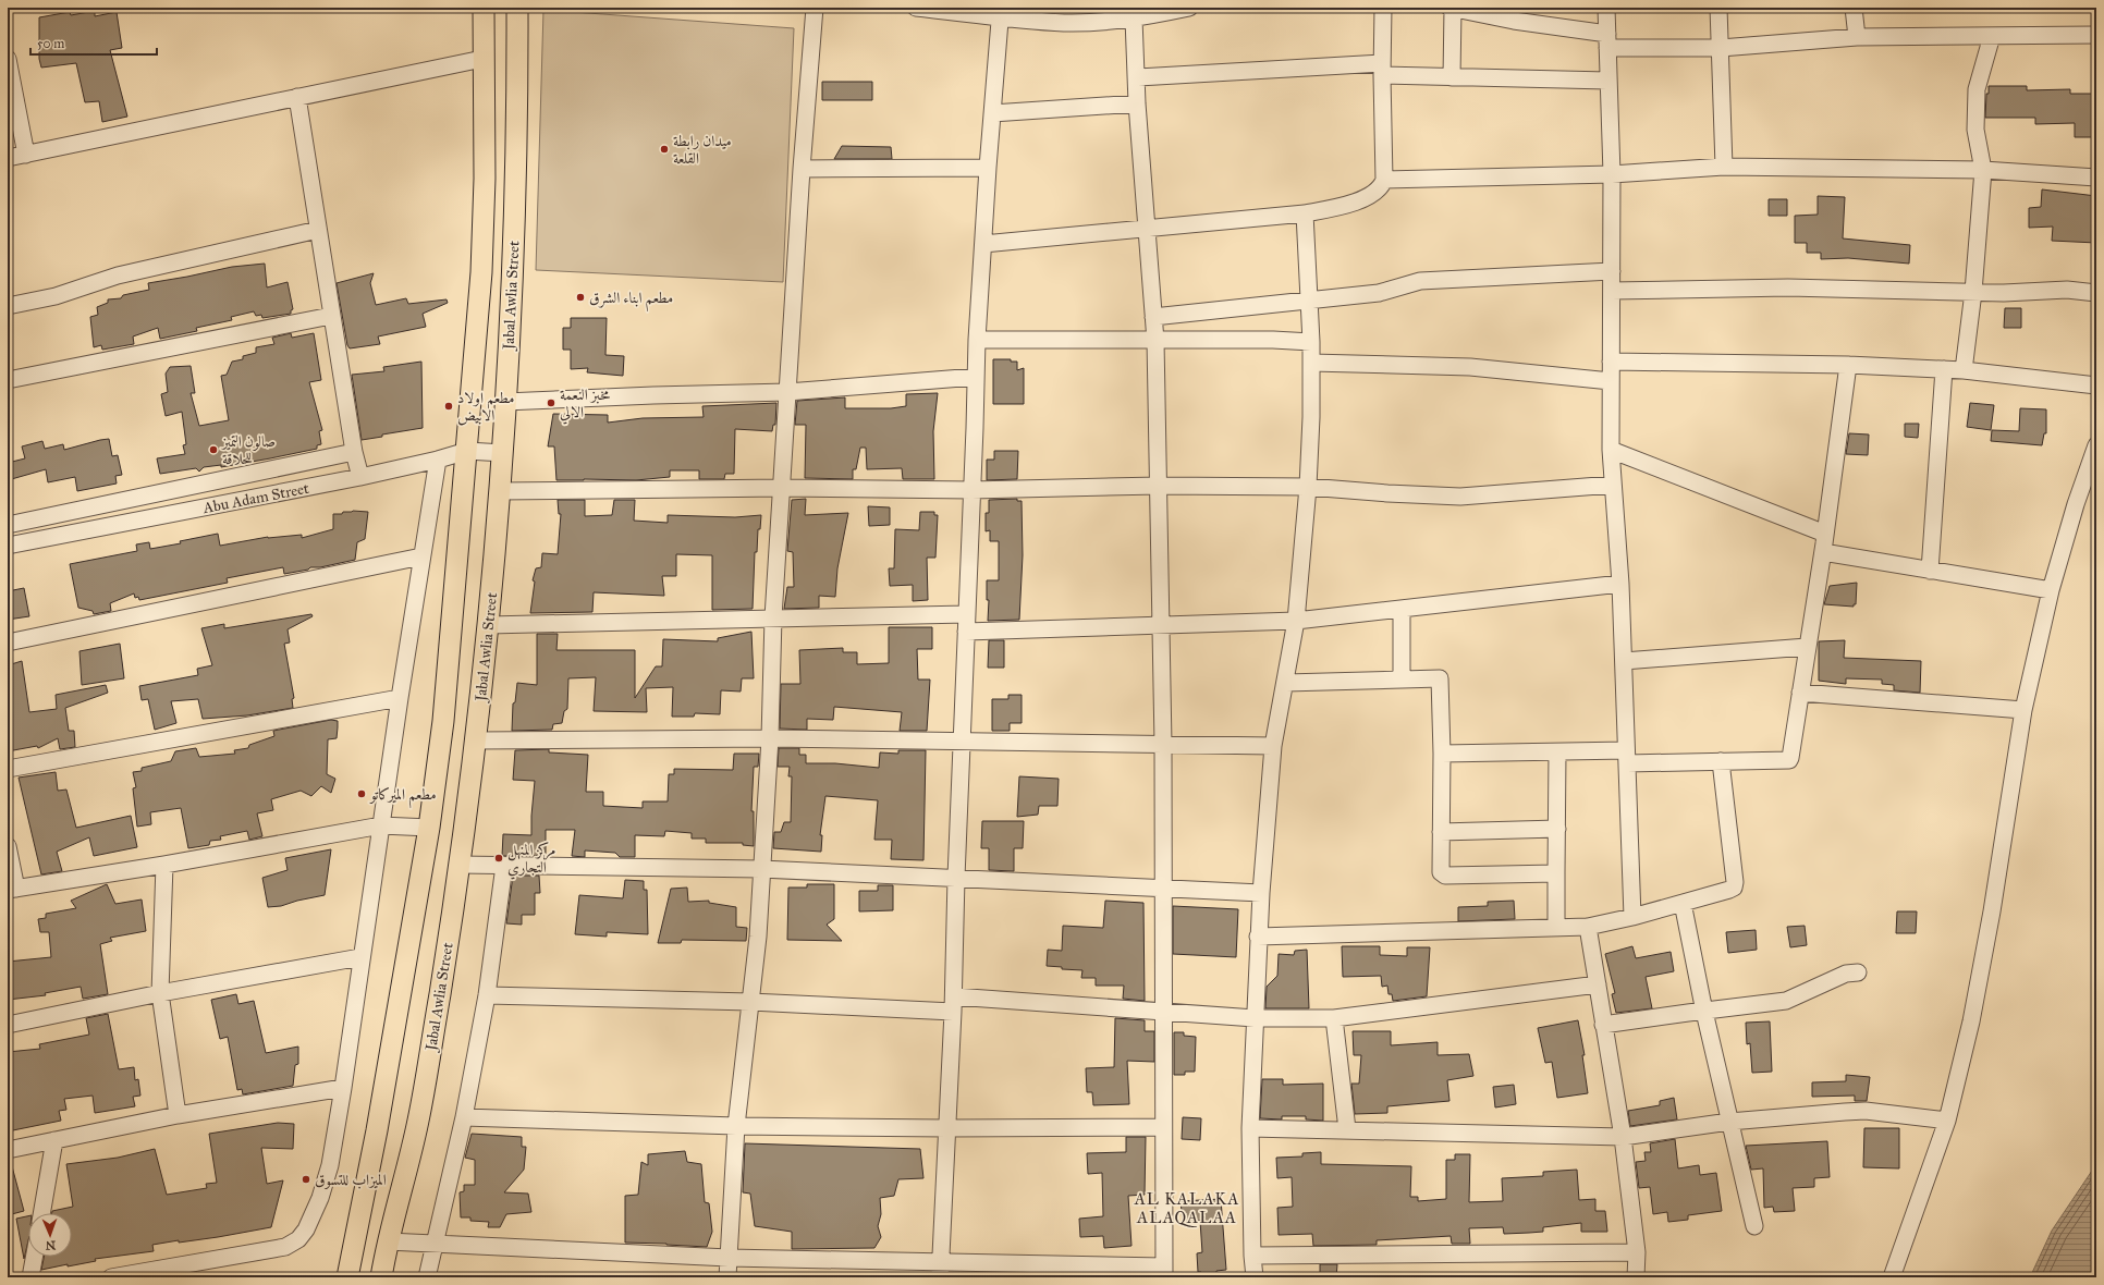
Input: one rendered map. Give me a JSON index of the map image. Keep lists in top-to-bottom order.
{
  "streets": {
    "main road": ["Jabal Awlia Street"],
    "street": ["Abu Adam Street"]
  },
  "crossings": [
    ["Jabal Awlia Street", "Abu Adam Street"]
  ],
  "districts": ["AL KALAKA ALAQALAA"],
  "places": [
    "ميدان رابطة القلعة",
    "مطعم ابناء الشرق",
    "مخبز النعمة الالي",
    "مطعم اولاد الابيض",
    "صالون التميز للحلاقة",
    "مطعم الميركاتو",
    "مركز المنهل التجاري",
    "الميزاب للتسوق"
  ],
  "scale_bar": "50 m",
  "north": "bottom"
}
